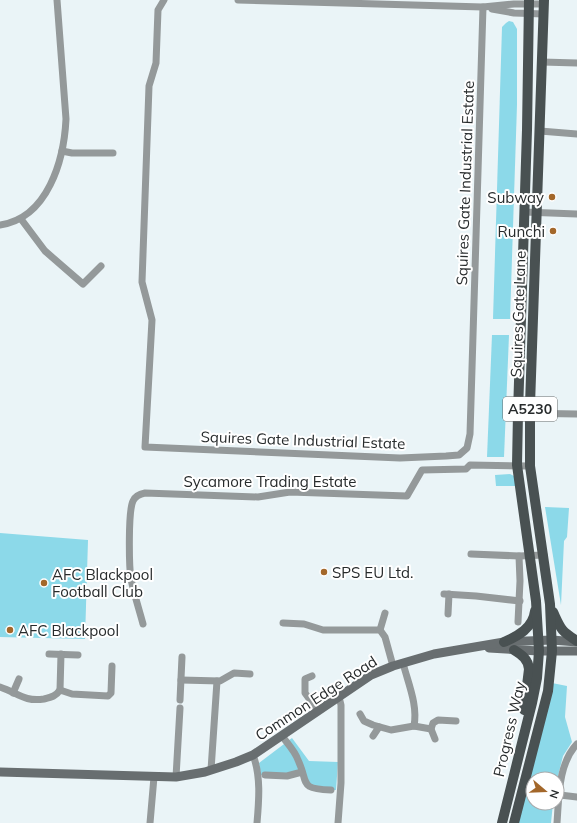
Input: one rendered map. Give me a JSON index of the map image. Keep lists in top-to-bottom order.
{
  "streets": {
    "main road": [
      "Squires Gate Lane",
      "A5230",
      "Common Edge Road",
      "Progress Way"
    ],
    "street": ["Squires Gate Industrial Estate", "Sycamore Trading Estate"]
  },
  "crossings": [
    ["Squires Gate Lane", "Sycamore Trading Estate"],
    ["Squires Gate Lane", "Common Edge Road"],
    ["Squires Gate Lane", "Progress Way"],
    ["Common Edge Road", "Progress Way"]
  ],
  "places": [
    "Subway",
    "Runchi",
    "SPS EU Ltd.",
    "AFC Blackpool Football Club",
    "AFC Blackpool"
  ],
  "north": "right"
}
